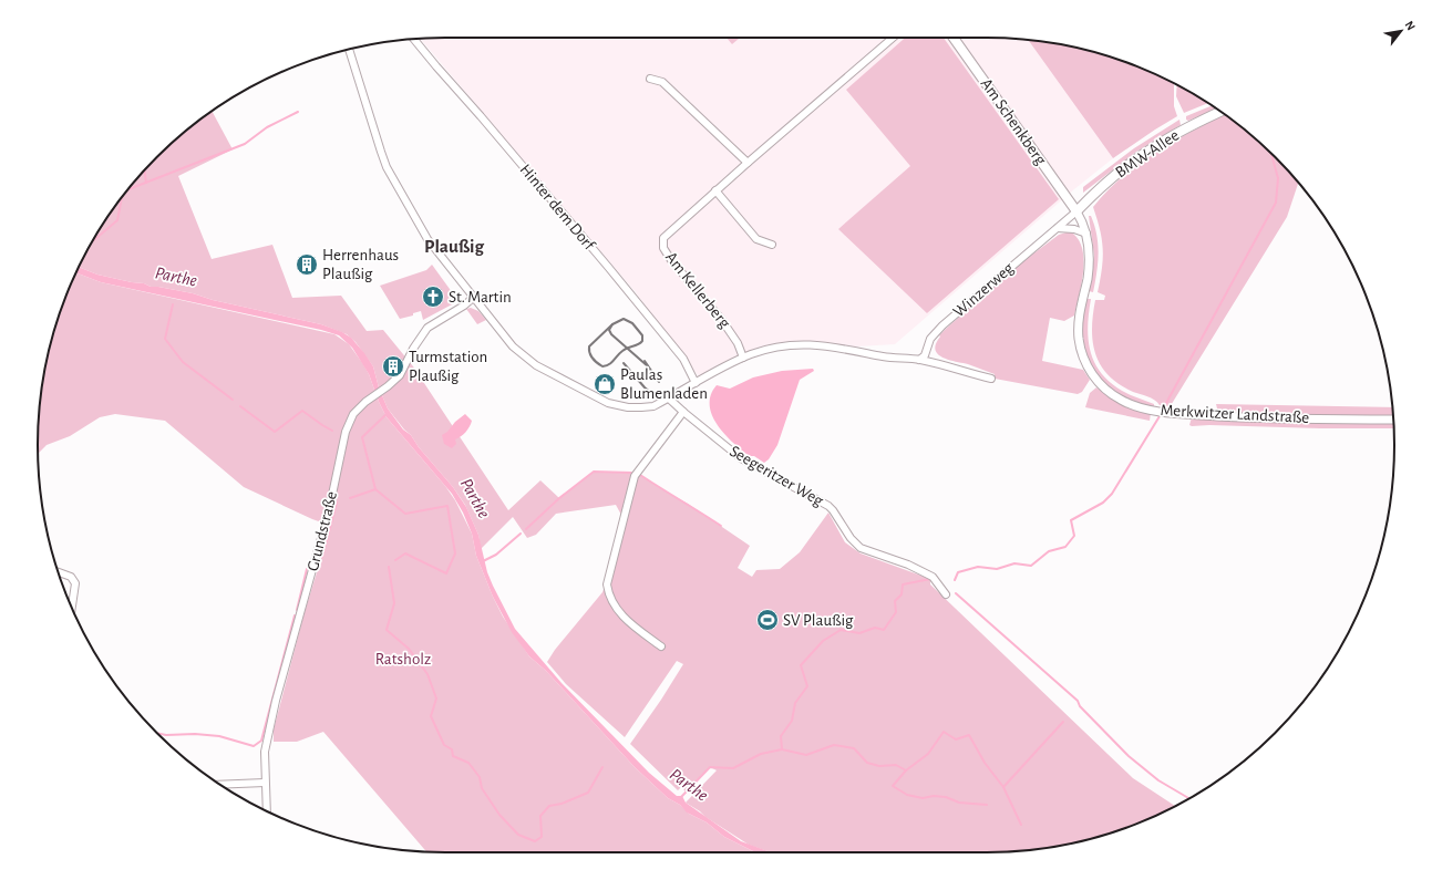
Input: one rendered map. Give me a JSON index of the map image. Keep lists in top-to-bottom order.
{
  "streets": {
    "main road": ["Am Schenkberg", "BMW-Allee"],
    "street": [
      "Hinter dem Dorf",
      "Am Kellerberg",
      "Winzerweg",
      "Merkwitzer Landstraße",
      "Seegeritzer Weg",
      "Grundstraße"
    ]
  },
  "crossings": [
    ["Am Schenkberg", "BMW-Allee"],
    ["Am Schenkberg", "Winzerweg"],
    ["Am Schenkberg", "Merkwitzer Landstraße"],
    ["BMW-Allee", "Winzerweg"],
    ["BMW-Allee", "Merkwitzer Landstraße"],
    ["Winzerweg", "Merkwitzer Landstraße"]
  ],
  "districts": ["Plaußig"],
  "water": ["Parthe"],
  "parks": ["Ratsholz"],
  "places": {
    "building": ["Herrenhaus Plaußig", "Turmstation Plaußig"],
    "church": ["St. Martin"],
    "shop": ["Paulas Blumenladen"],
    "sports": ["SV Plaußig"]
  },
  "north": "top right"
}
